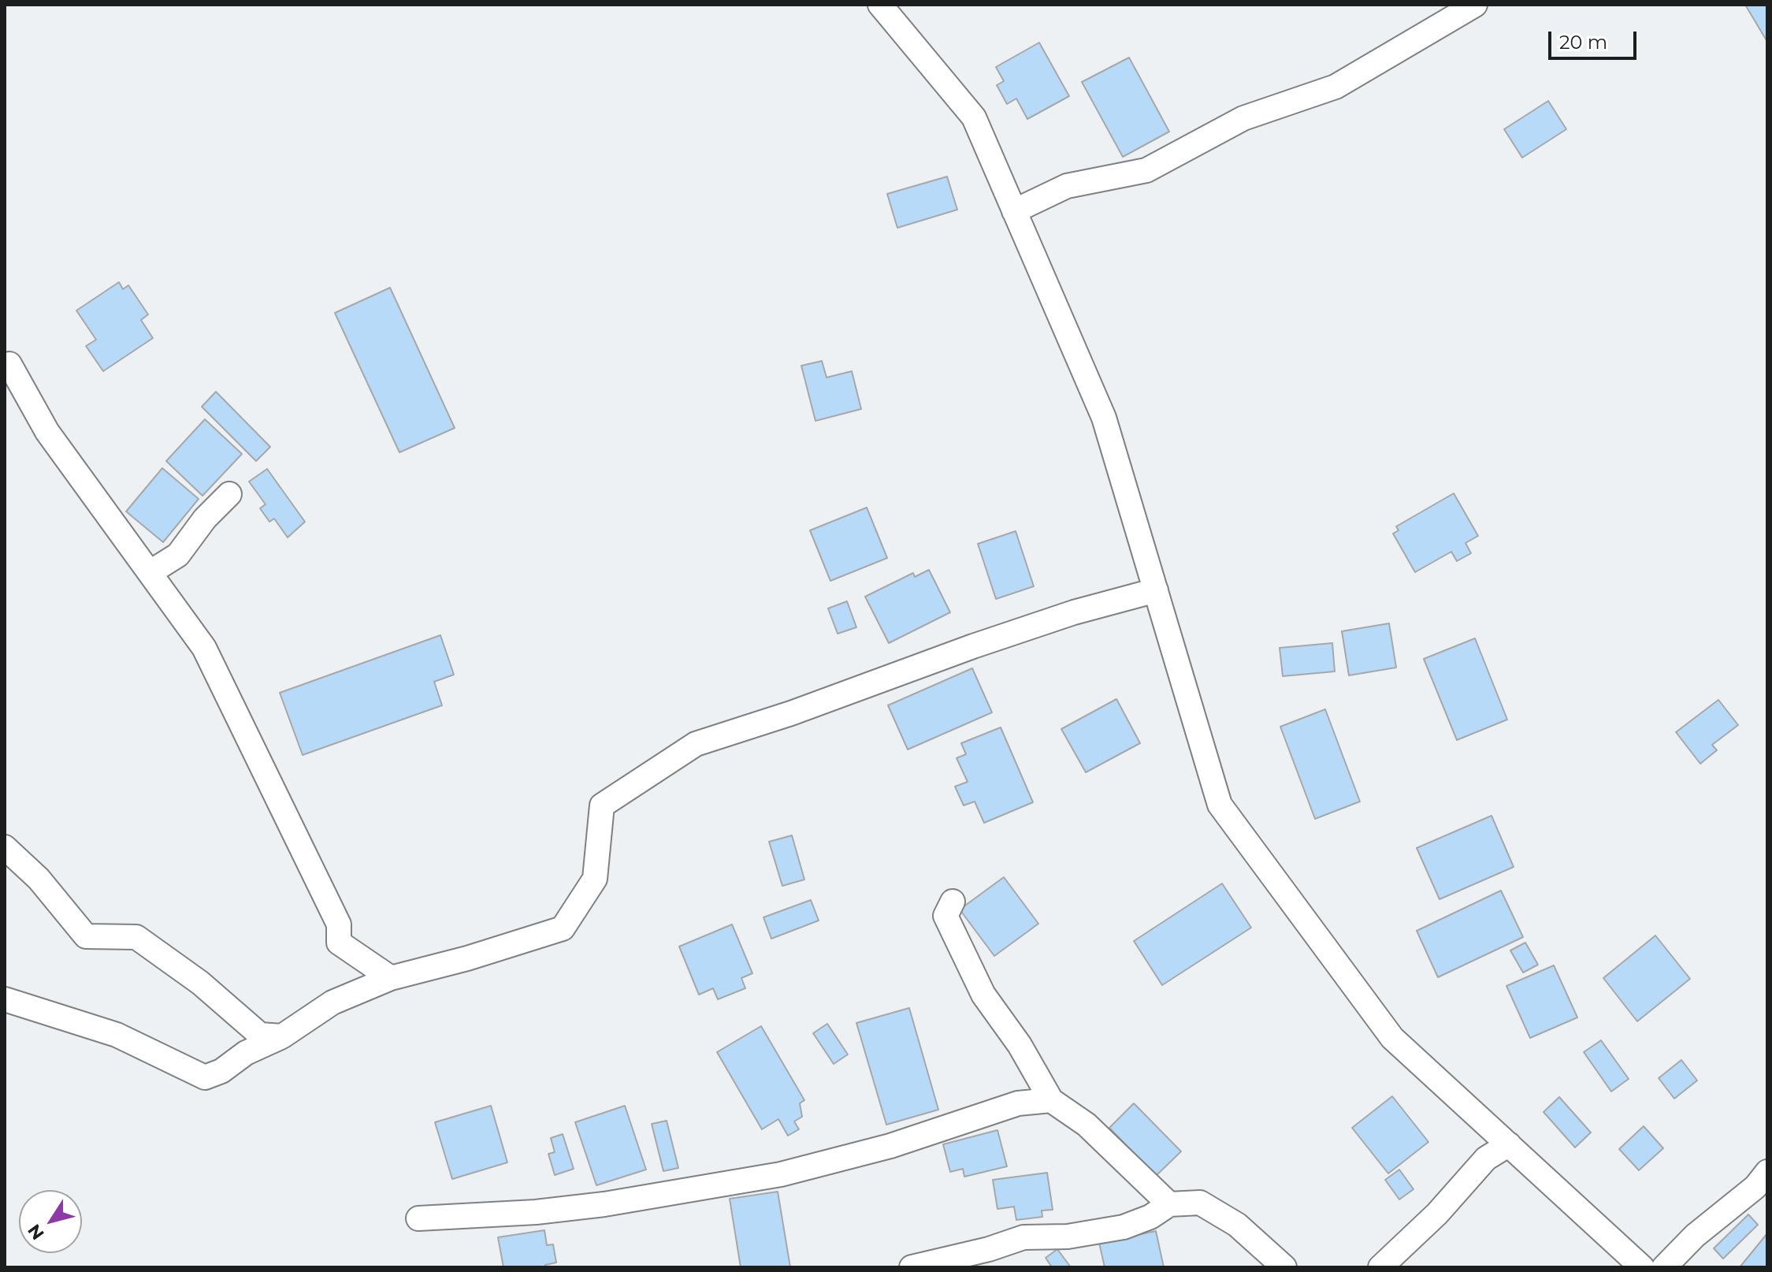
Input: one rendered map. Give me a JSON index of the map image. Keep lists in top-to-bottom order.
{
  "scale_bar": "20 m",
  "north": "bottom left"
}
